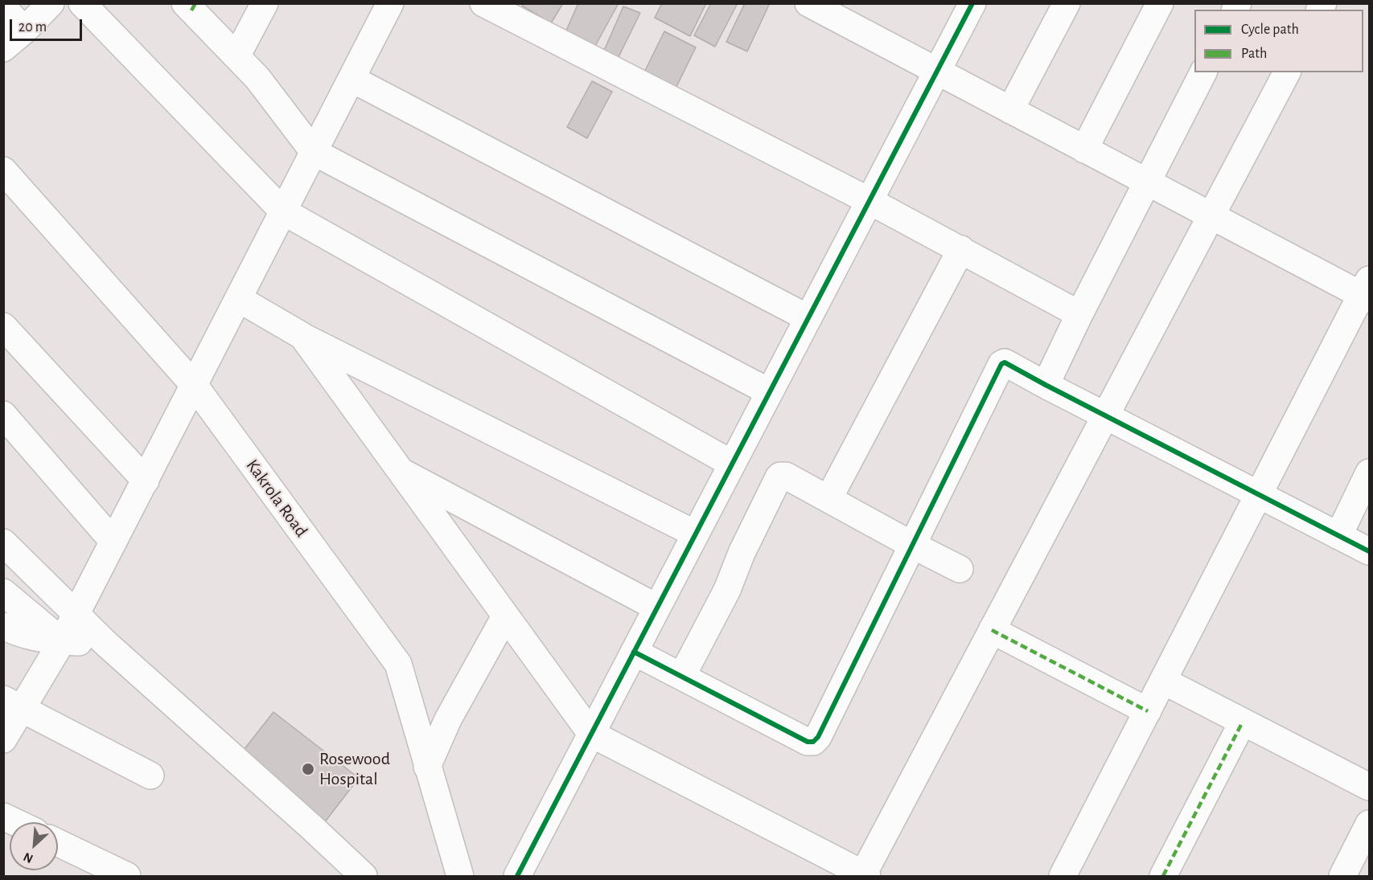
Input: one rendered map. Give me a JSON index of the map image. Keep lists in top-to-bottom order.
{
  "streets": {
    "street": ["Kakrola Road"]
  },
  "places": ["Rosewood Hospital"],
  "legend": ["Cycle path", "Path"],
  "scale_bar": "20 m",
  "north": "bottom left"
}
